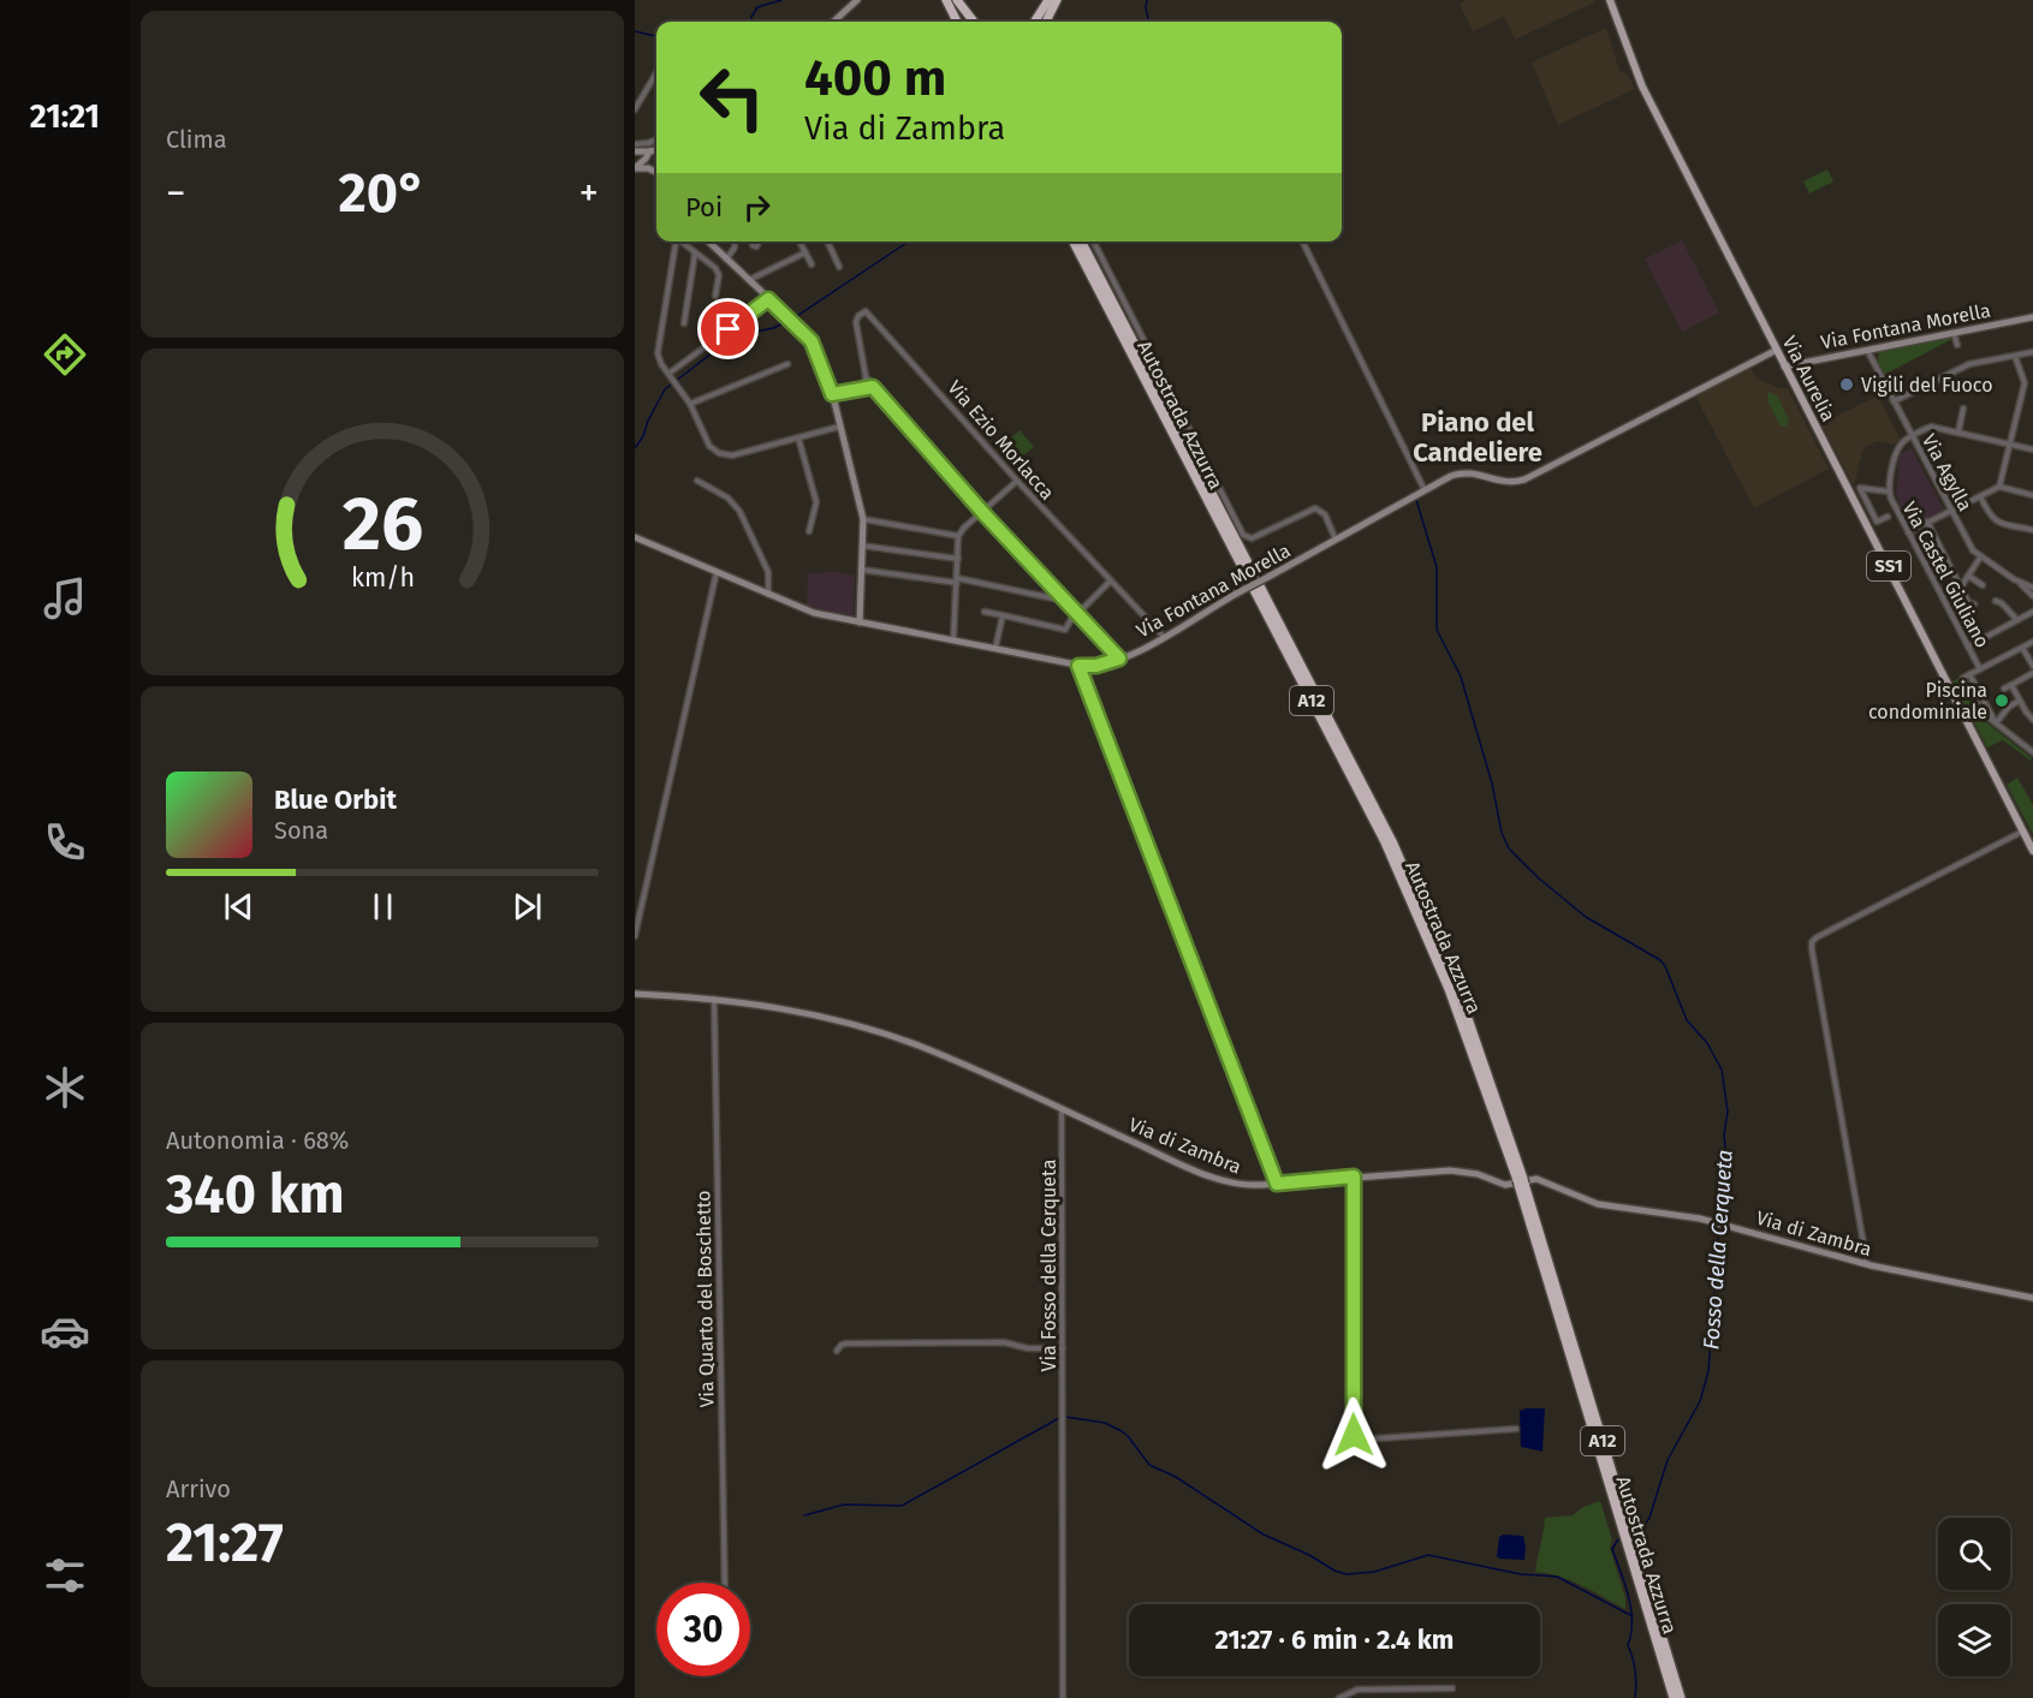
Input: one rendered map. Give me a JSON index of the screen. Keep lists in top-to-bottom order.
{
  "streets": {
    "highway": ["Autostrada Azzurra", "A12"],
    "main road": ["Via Aurelia", "SS1"],
    "street": [
      "Via Fontana Morella",
      "Via Ezio Morlacca",
      "Via Agylla",
      "Via Castel Giuliano",
      "Via di Zambra",
      "Via Fosso della Cerqueta",
      "Via Quarto del Boschetto"
    ]
  },
  "crossings": [
    ["Via Fontana Morella", "Via Aurelia"],
    ["Via Fontana Morella", "Via Ezio Morlacca"],
    ["Via Fontana Morella", "Via Agylla"],
    ["Via Agylla", "Via Castel Giuliano"],
    ["Via di Zambra", "Via Fosso della Cerqueta"],
    ["Via di Zambra", "Via Quarto del Boschetto"]
  ],
  "districts": ["Piano del Candeliere"],
  "water": ["Fosso della Cerqueta"],
  "places": ["Vigili del Fuoco", "Piscina condominiale"],
  "page": {
    "tabs": "21:21",
    "tile": [
      "Clima",
      ["Autonomia · 68%", "340 km"],
      ["Arrivo", "21:27"]
    ],
    "turn": ["400 m", "Via di Zambra"],
    "heat": ["−", "20°", "+"],
    "then": "Poi",
    "song": ["Blue Orbit", "Sona"],
    "limit": "30",
    "trip": "21:27 · 6 min · 2.4 km",
    "gauge": ["26", "km/h"]
  }
}
